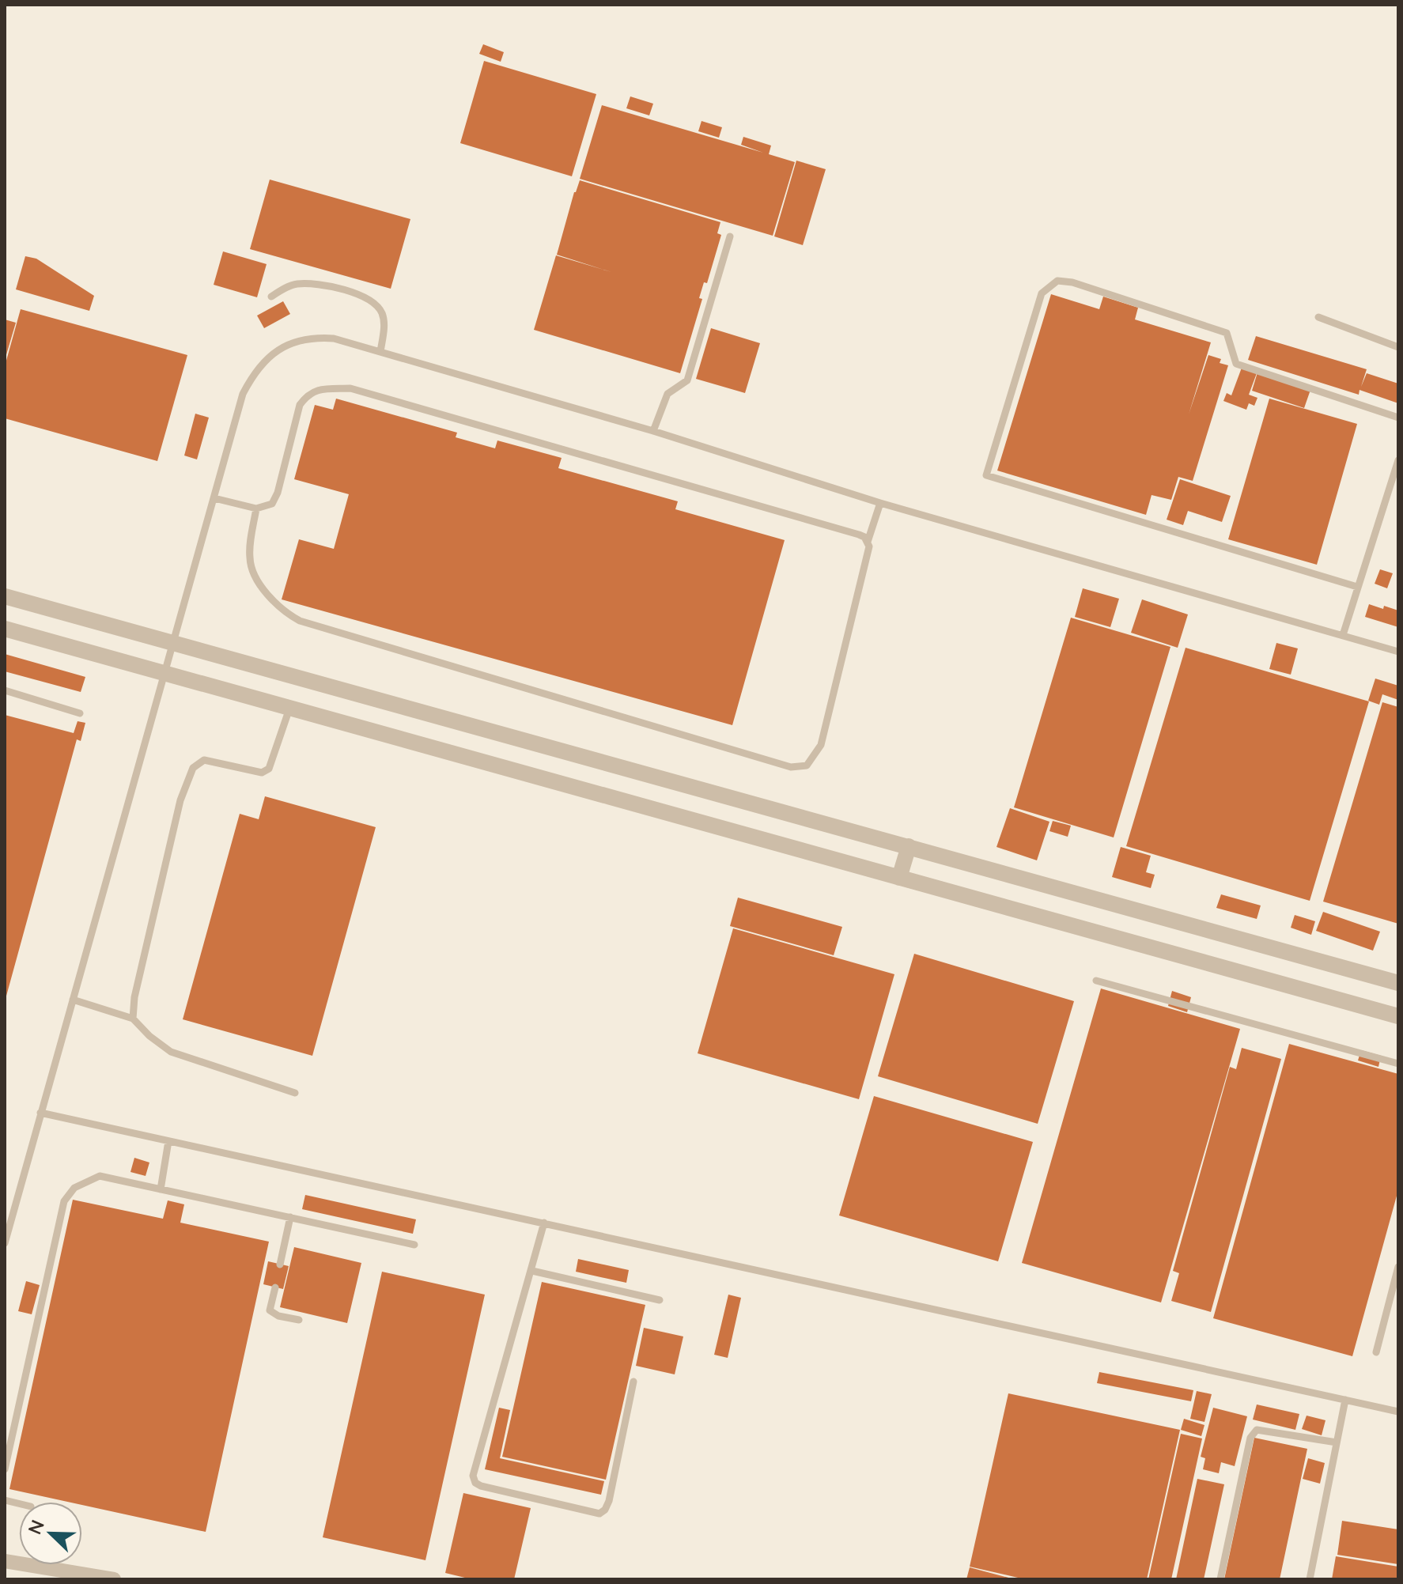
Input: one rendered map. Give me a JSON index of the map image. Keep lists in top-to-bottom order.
{
  "north": "top left"
}
